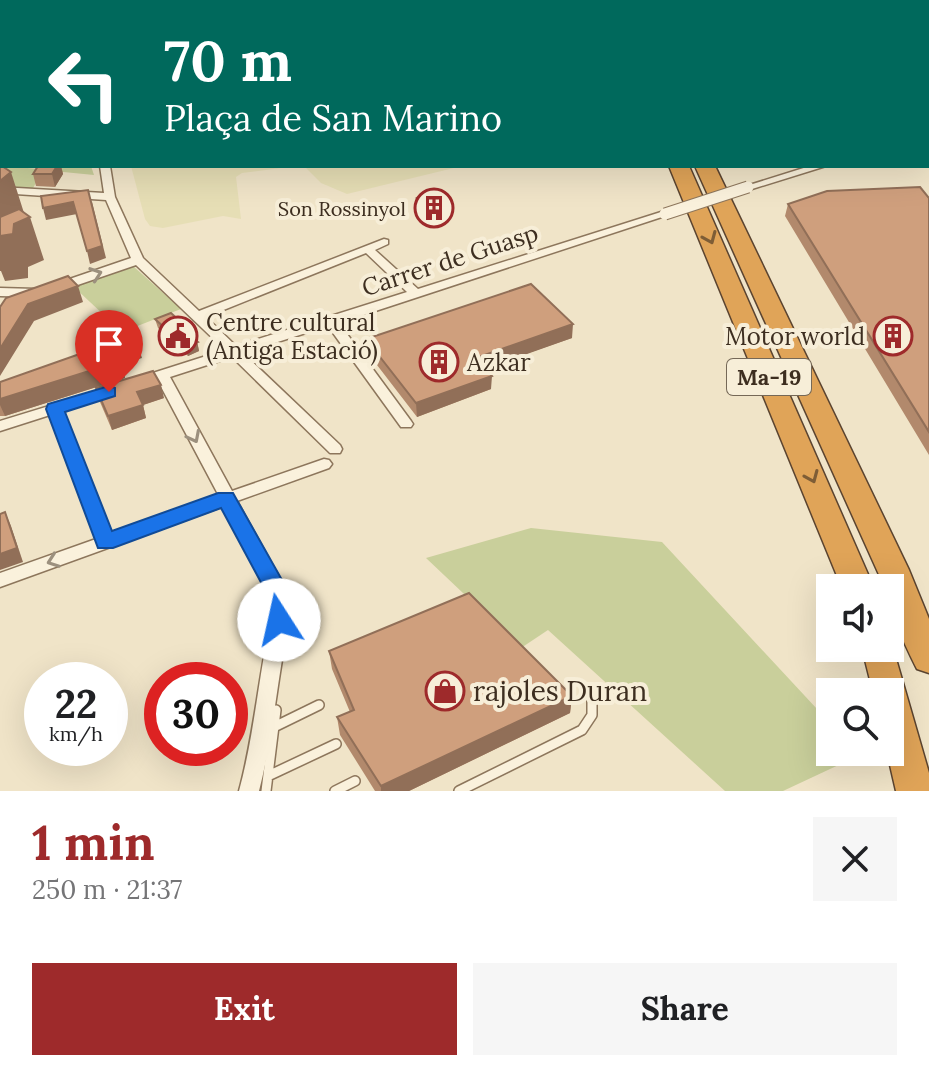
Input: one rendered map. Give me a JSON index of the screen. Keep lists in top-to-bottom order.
{
  "streets": {
    "highway": ["Ma-19"],
    "street": ["Carrer de Guasp"]
  },
  "places": {
    "building": ["Son Rossinyol", "Motor world", "Azkar"],
    "public building": ["Centre cultural (Antiga Estació)"],
    "shop": ["rajoles Duran"]
  },
  "page": {
    "turn": ["70 m", "Plaça de San Marino"],
    "speed": "22 km/h",
    "limit": "30",
    "heading": ["1 min", "250 m · 21:37"],
    "buttons": ["Exit", "Share"]
  }
}
